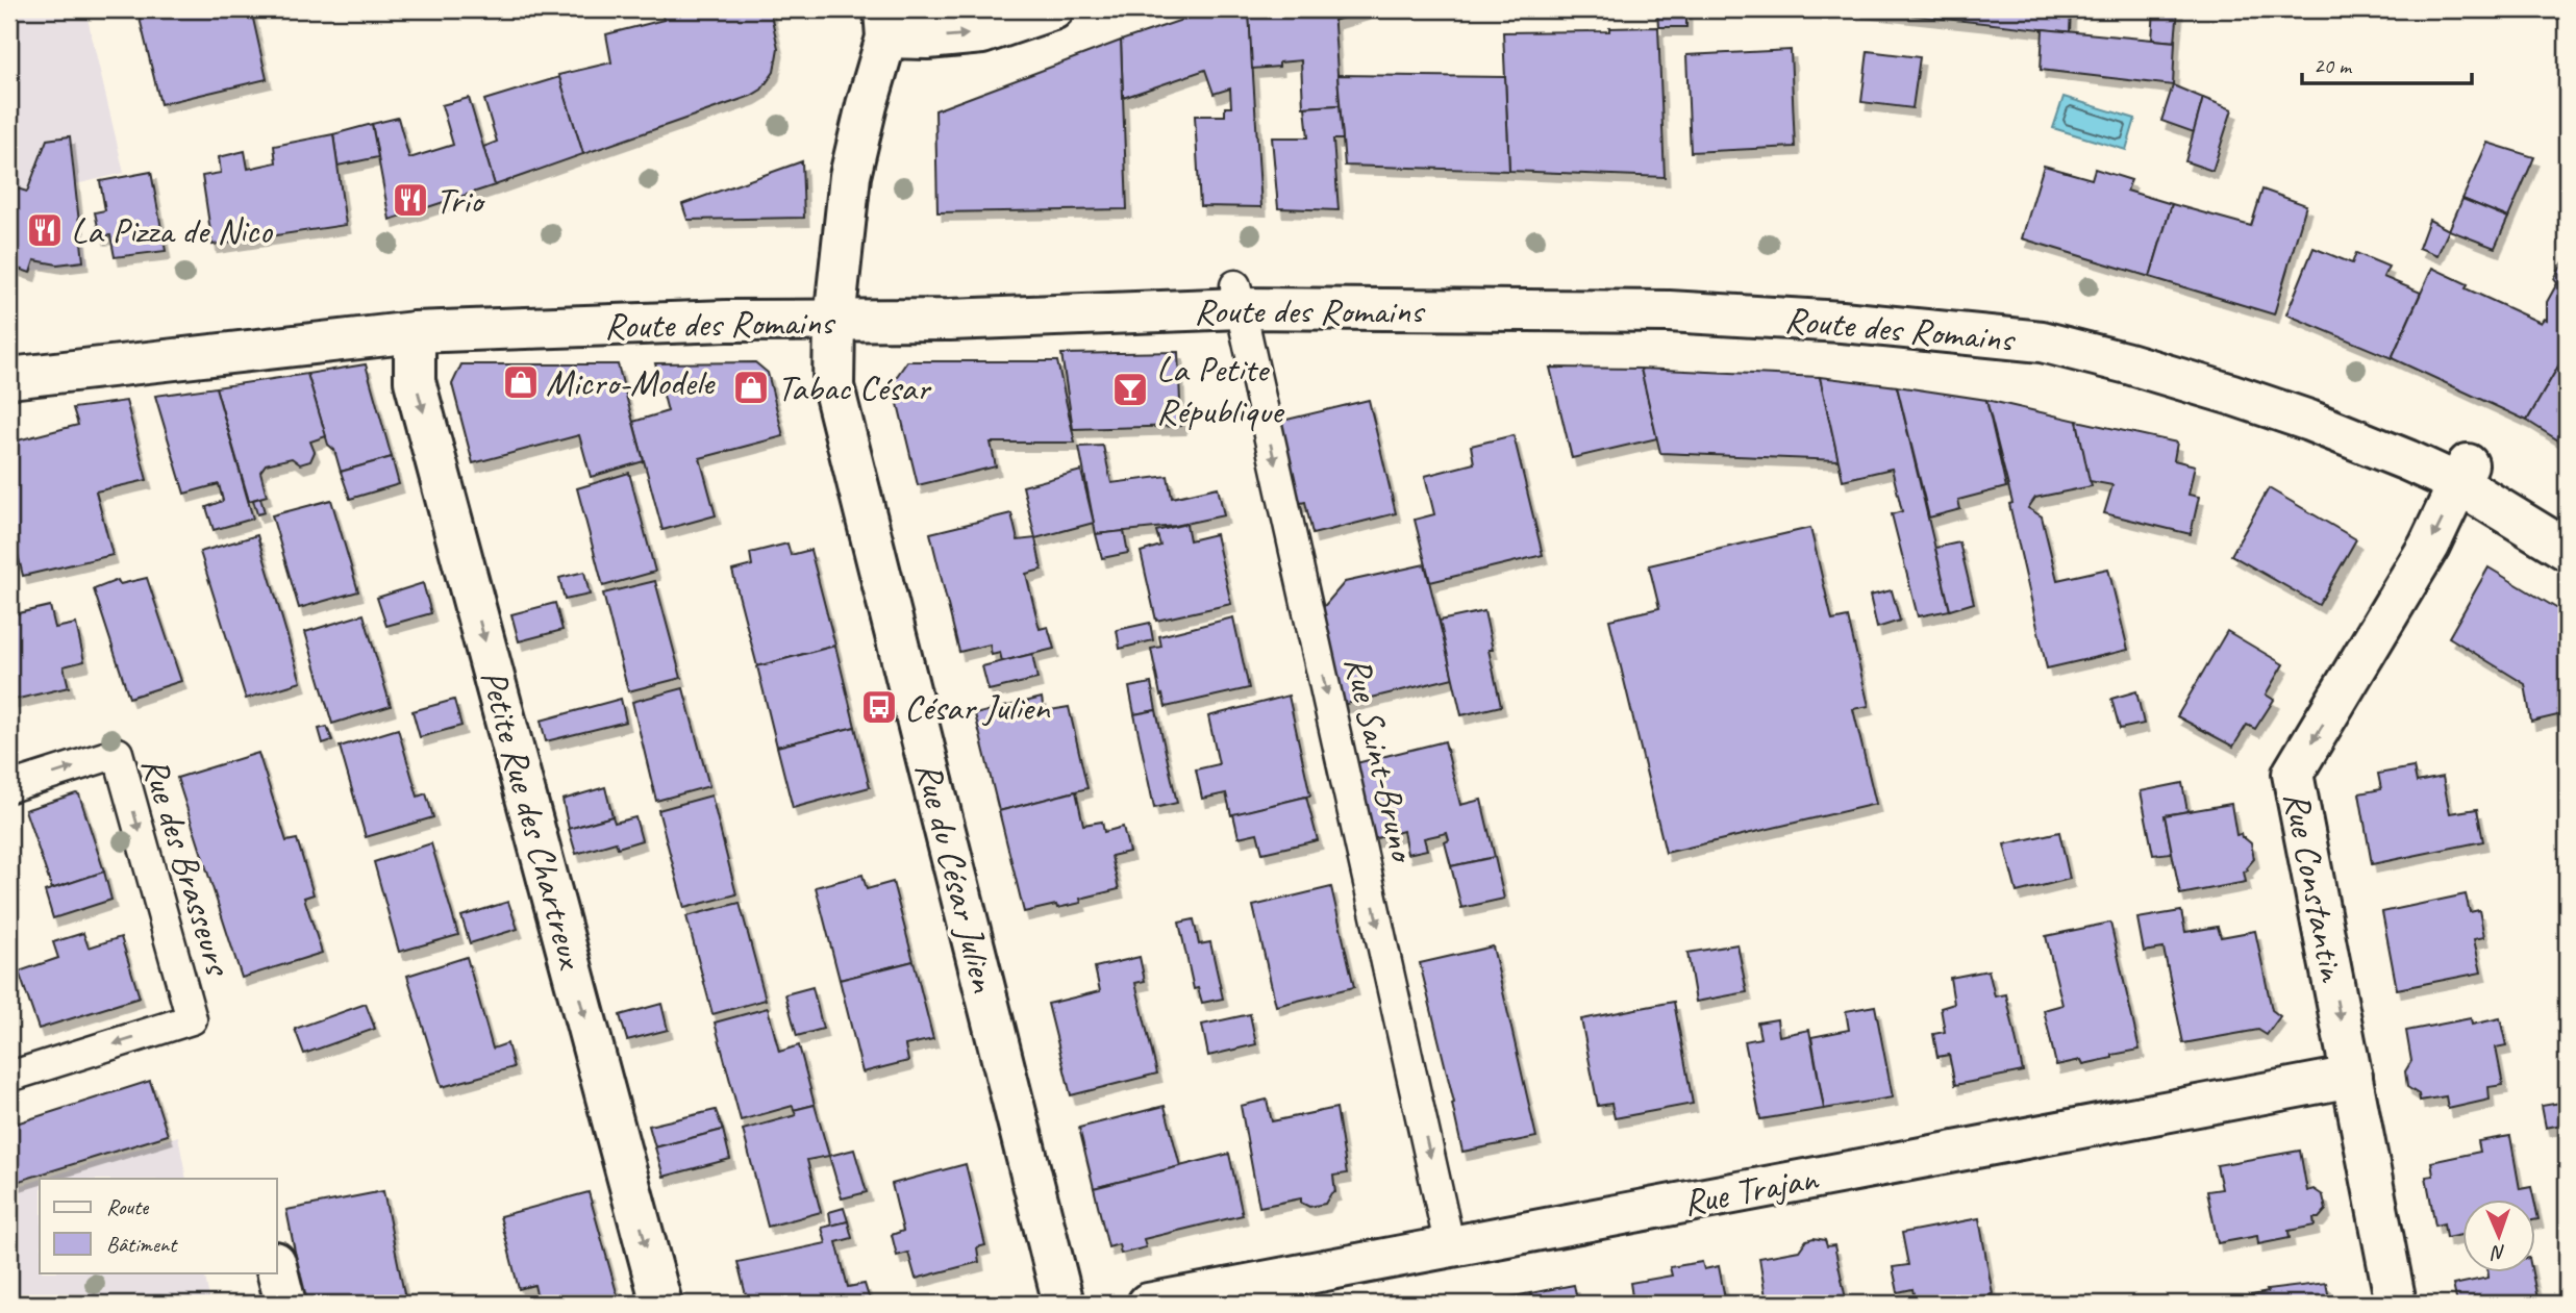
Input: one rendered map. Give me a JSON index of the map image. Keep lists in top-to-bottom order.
{
  "streets": {
    "street": [
      "Route des Romains",
      "Petite Rue des Chartreux",
      "Rue du César Julien",
      "Rue Constantin",
      "Rue Trajan"
    ],
    "lane": ["Rue Saint-Bruno", "Rue des Brasseurs"]
  },
  "crossings": [
    ["Route des Romains", "Rue Saint-Bruno"],
    ["Route des Romains", "Petite Rue des Chartreux"],
    ["Route des Romains", "Rue du César Julien"],
    ["Route des Romains", "Rue Constantin"],
    ["Rue Saint-Bruno", "Rue Trajan"],
    ["Rue Constantin", "Rue Trajan"]
  ],
  "one_way": ["Rue Saint-Bruno", "Petite Rue des Chartreux", "Rue Constantin"],
  "places": {
    "restaurant": ["Trio", "La Pizza de Nico"],
    "shop": ["Micro-Modele", "Tabac César"],
    "bar": ["La Petite République"],
    "bus stop": ["César Julien"]
  },
  "legend": ["Route", "Bâtiment"],
  "scale_bar": "20 m",
  "north": "bottom"
}
